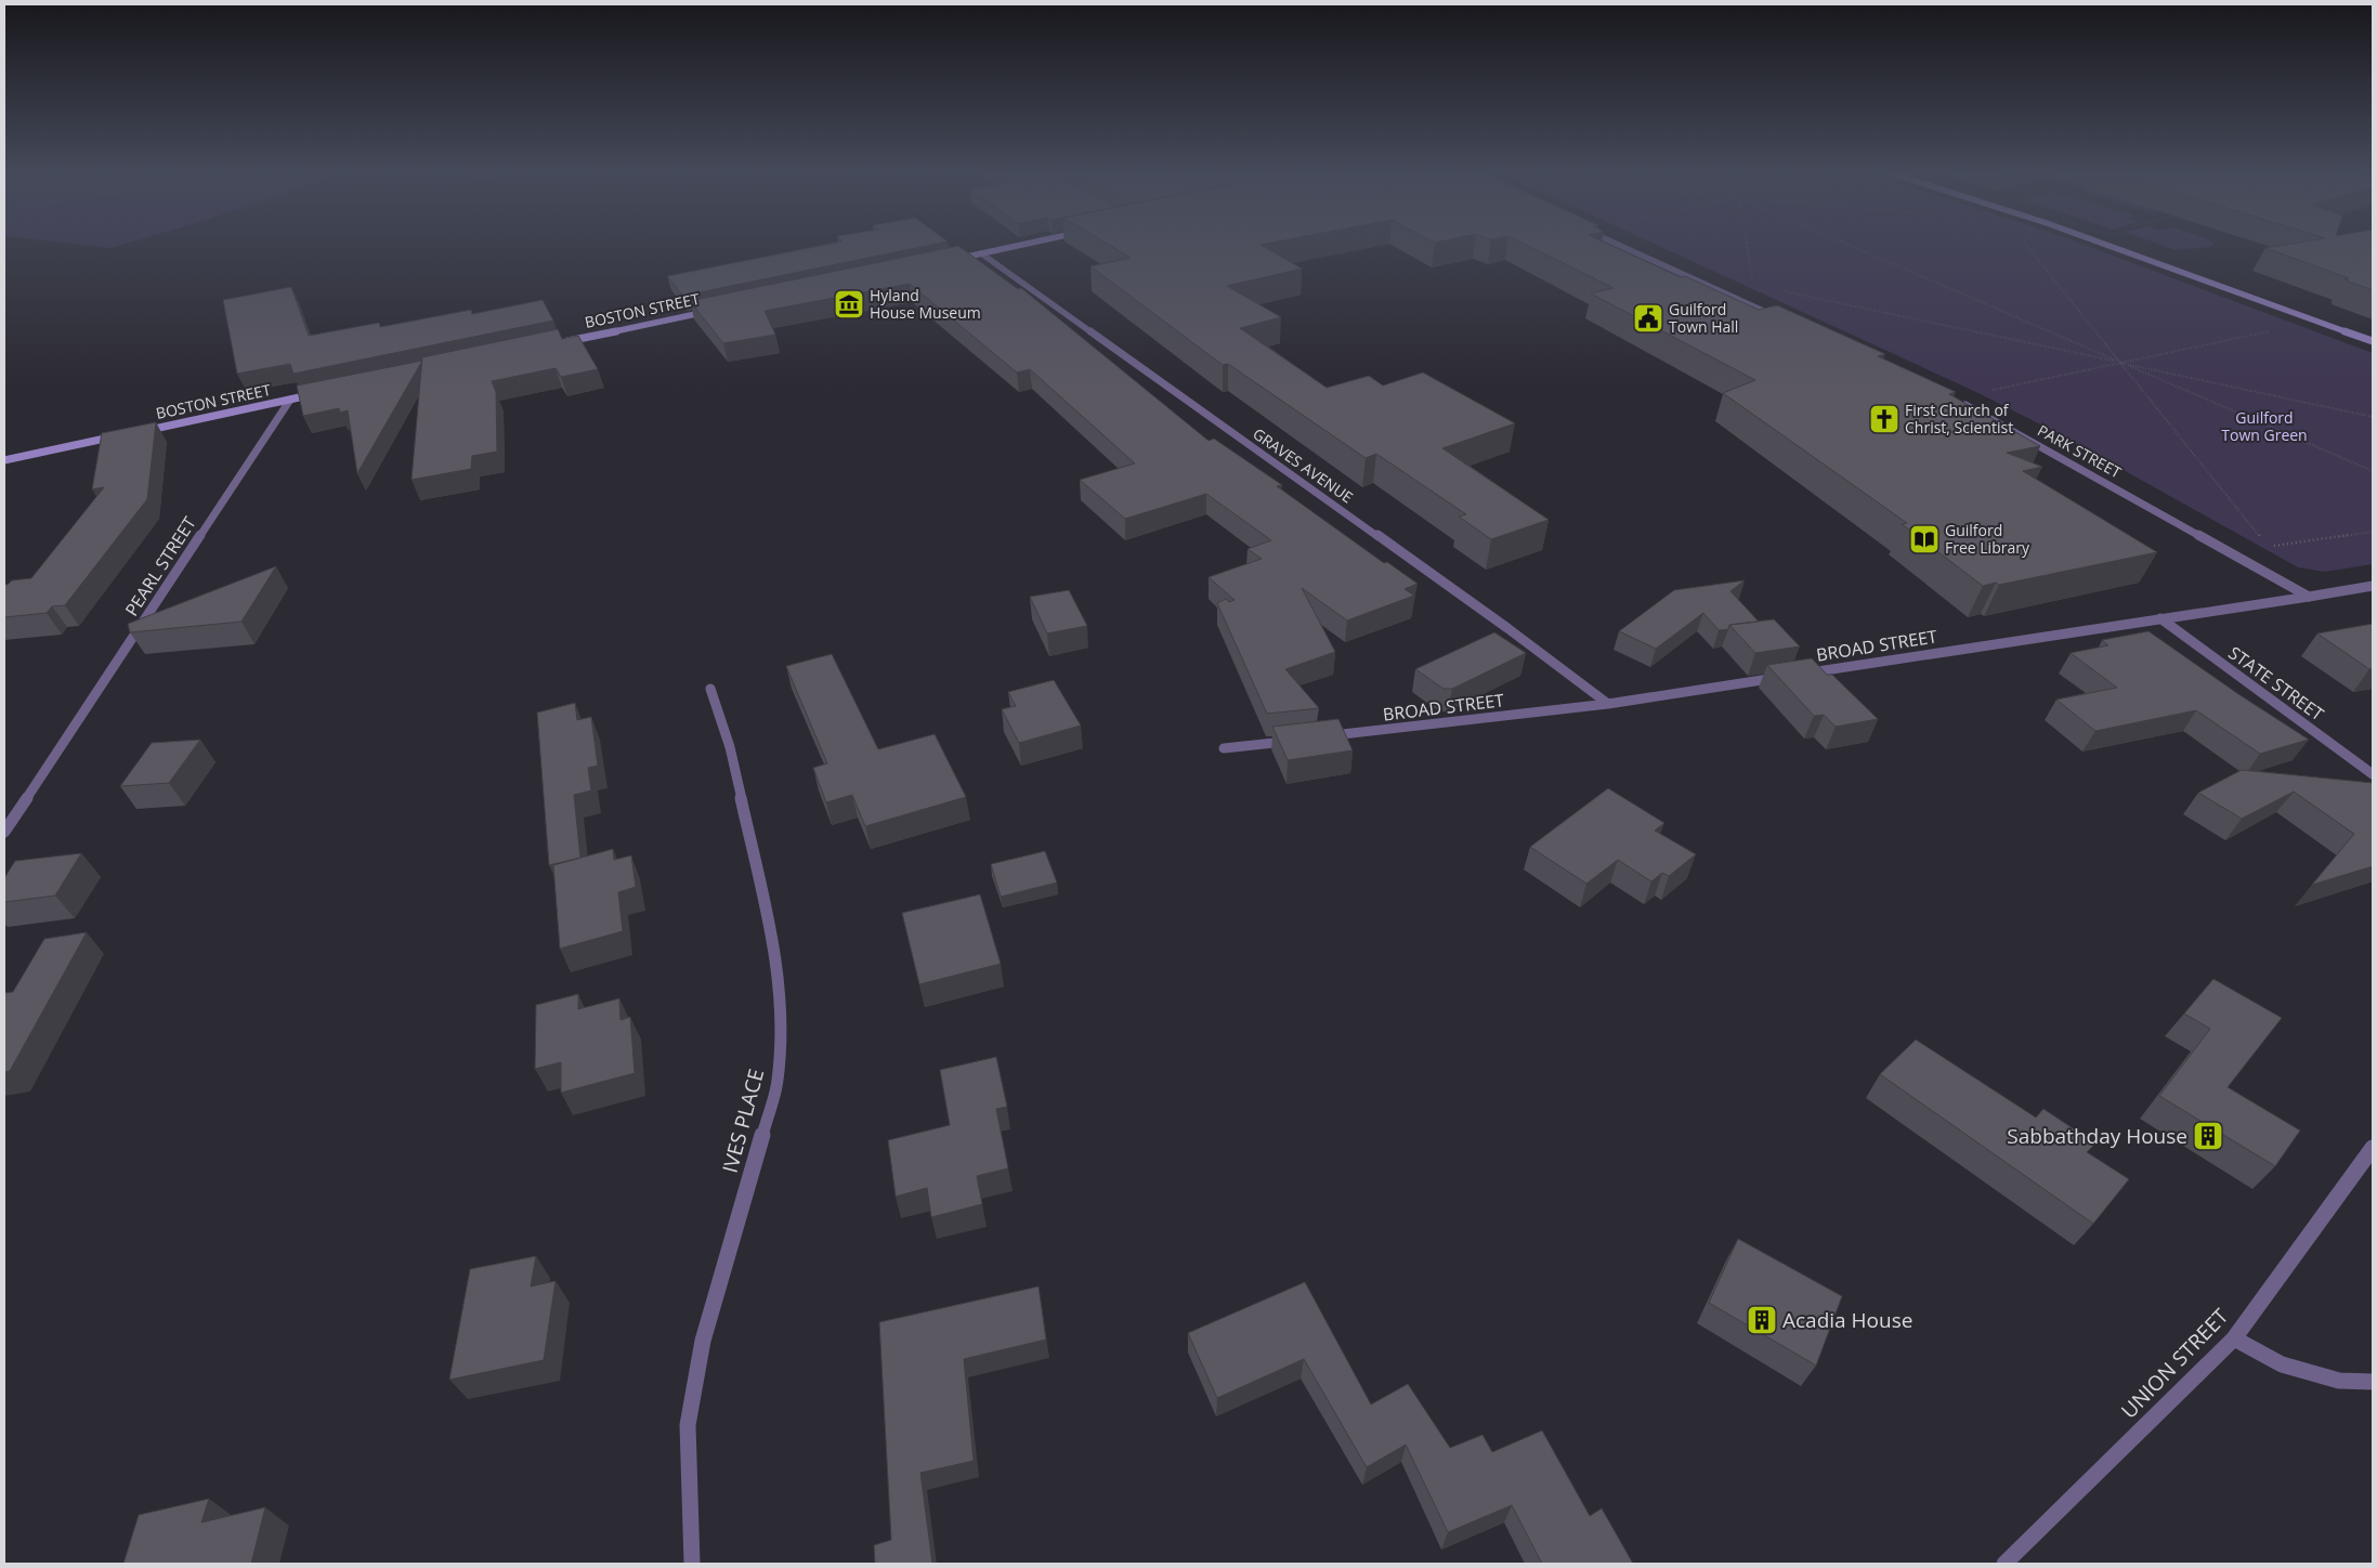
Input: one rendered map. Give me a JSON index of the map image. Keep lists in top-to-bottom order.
{
  "streets": {
    "main road": ["BOSTON STREET"],
    "street": [
      "PARK STREET",
      "GRAVES AVENUE",
      "PEARL STREET",
      "BROAD STREET",
      "STATE STREET",
      "IVES PLACE",
      "UNION STREET"
    ]
  },
  "crossings": [
    ["BOSTON STREET", "PEARL STREET"],
    ["PARK STREET", "BROAD STREET"],
    ["GRAVES AVENUE", "BROAD STREET"],
    ["BROAD STREET", "STATE STREET"]
  ],
  "parks": ["Guilford Town Green"],
  "places": {
    "museum": ["Hyland House Museum"],
    "public building": ["Guilford Town Hall"],
    "church": ["First Church of Christ, Scientist"],
    "library": ["Guilford Free Library"],
    "building": ["Sabbathday House", "Acadia House"]
  }
}
